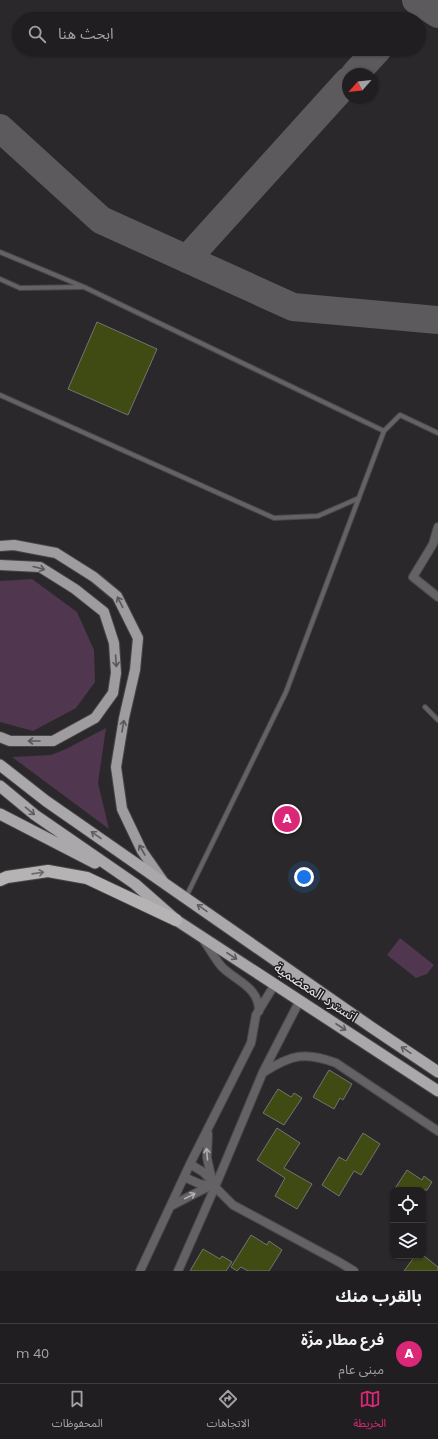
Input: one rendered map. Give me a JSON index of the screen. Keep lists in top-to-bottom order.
{
  "streets": {
    "highway": ["اتسترد المعضمية"]
  },
  "north": "bottom left",
  "page": {
    "search": "ابحث هنا",
    "pins": "A",
    "heading": "بالقرب منك",
    "list": [
      {
        "mark": "A",
        "name": "فرع مطار مزّة",
        "note": "مبنى عام",
        "value": "40 m"
      }
    ],
    "nav": ["الخريطة", "الاتجاهات", "المحفوظات"]
  }
}
